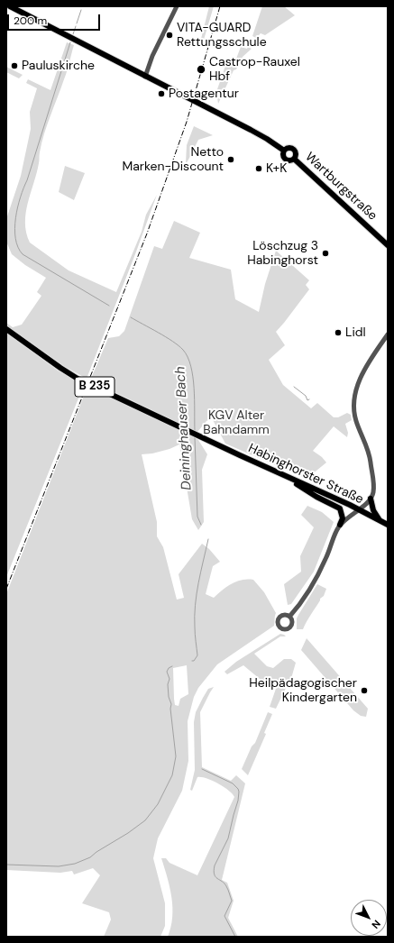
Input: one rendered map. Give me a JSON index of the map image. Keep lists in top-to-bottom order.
{
  "streets": {
    "main road": ["Wartburgstraße", "B 235", "Habinghorster Straße"]
  },
  "water": ["Deininghauser Bach"],
  "parks": ["KGV Alter Bahndamm"],
  "places": [
    "VITA-GUARD Rettungsschule",
    "Pauluskirche",
    "Castrop-Rauxel Hbf",
    "Postagentur",
    "Netto Marken-Discount",
    "K+K",
    "Löschzug 3 Habinghorst",
    "Lidl",
    "Heilpädagogischer Kindergarten"
  ],
  "scale_bar": "200 m",
  "north": "bottom right"
}
